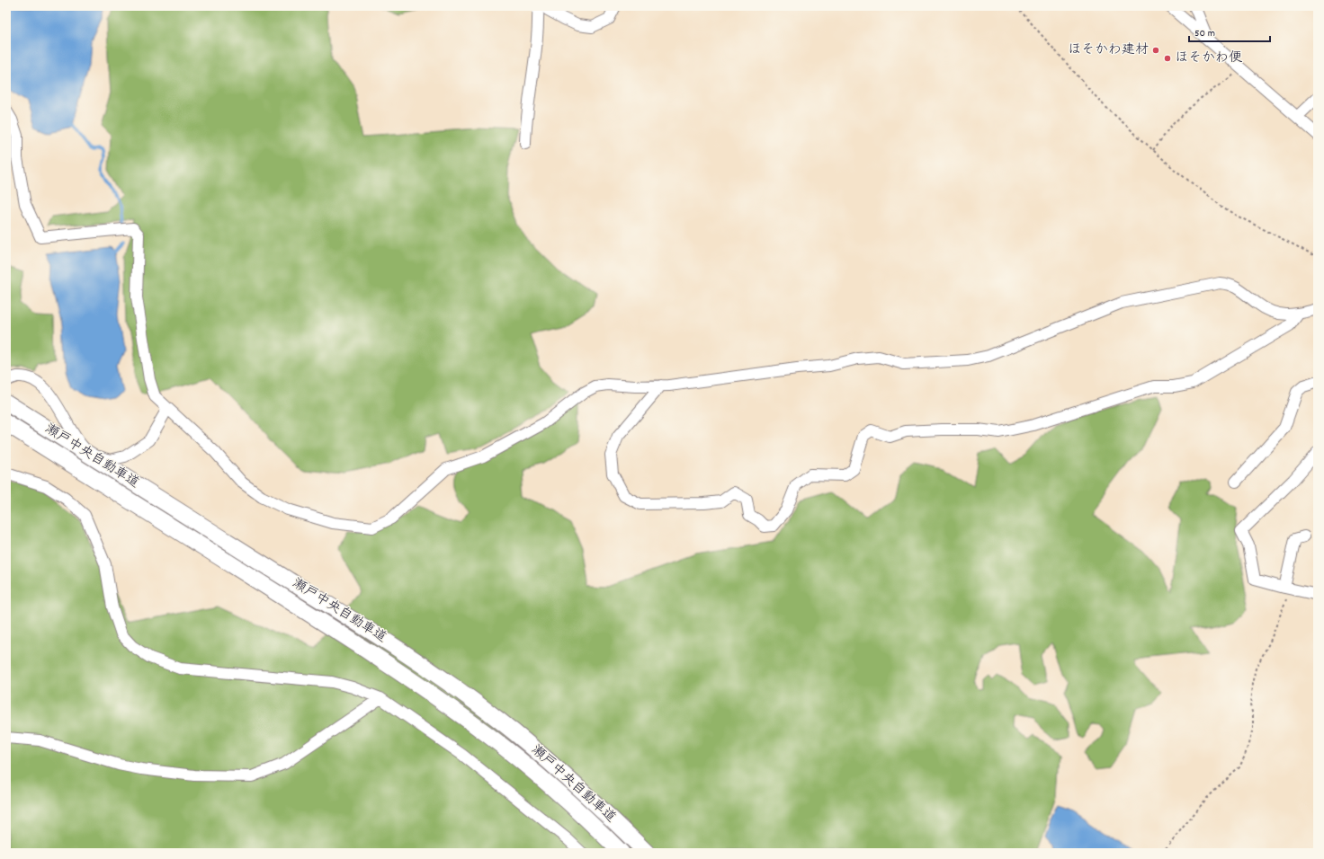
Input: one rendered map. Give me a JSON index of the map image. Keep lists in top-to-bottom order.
{
  "streets": {
    "highway": ["瀬戸中央自動車道"]
  },
  "places": ["ほそかわ建材", "ほそかわ便"],
  "scale_bar": "50 m"
}
